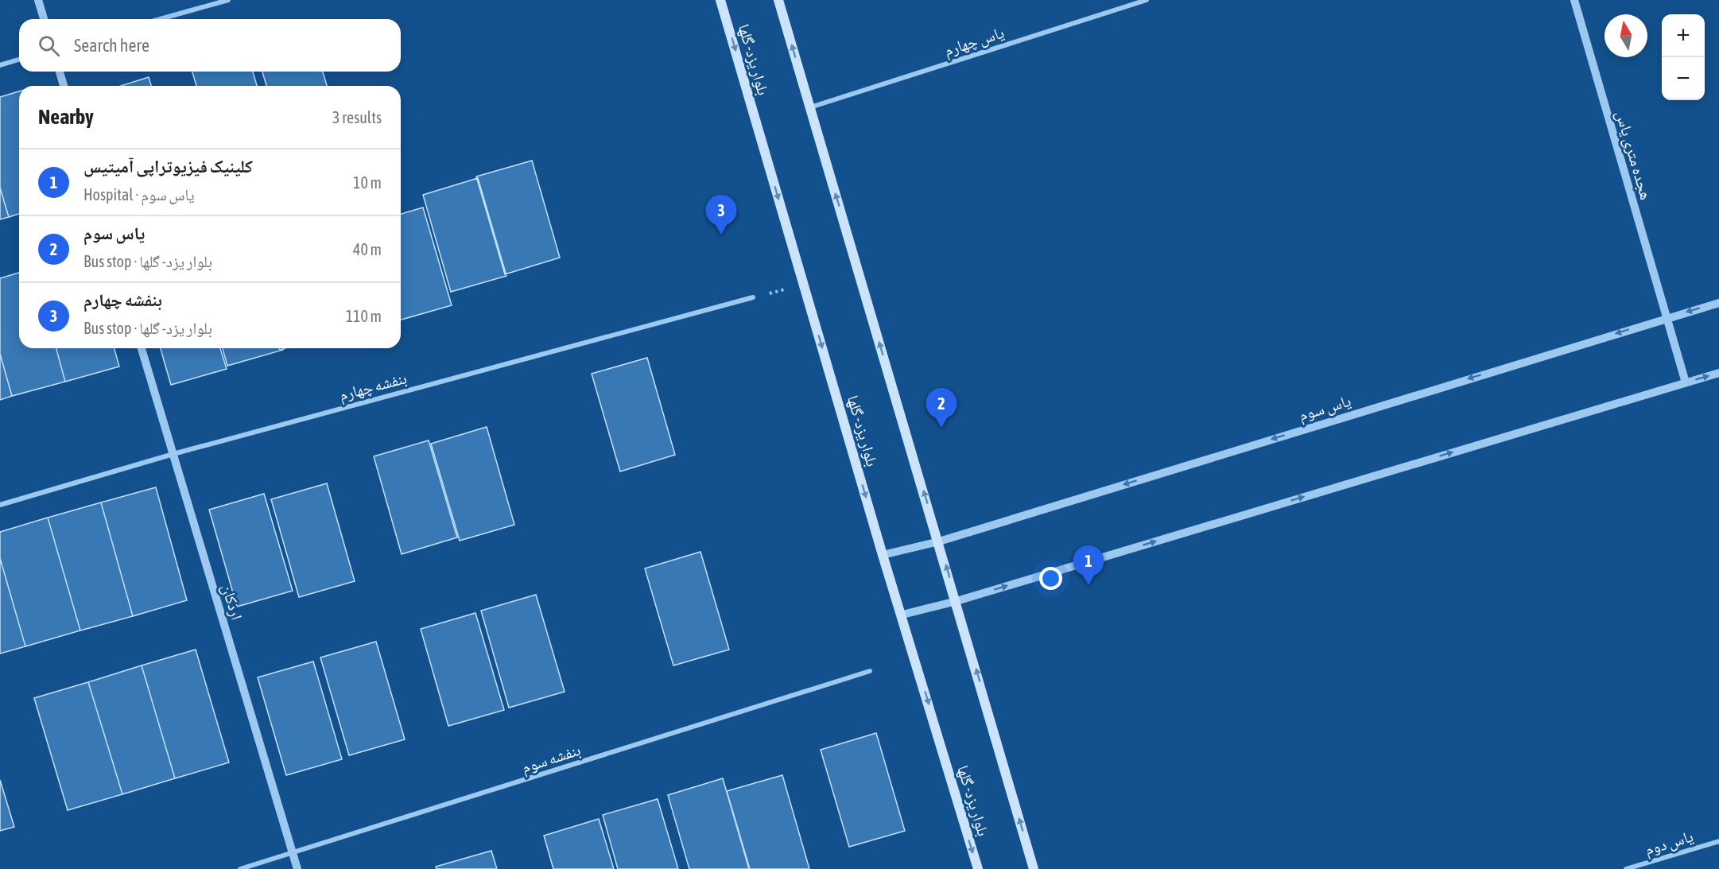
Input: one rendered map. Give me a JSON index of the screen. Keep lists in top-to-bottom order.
{
  "streets": {
    "main road": ["بلوار یزد- گلها"],
    "street": [
      "یاس چهارم",
      "هجده متری یاس",
      "بنفشه چهارم",
      "یاس سوم",
      "اردکان",
      "بنفشه سوم",
      "یاس دوم"
    ]
  },
  "crossings": [
    ["بلوار یزد- گلها", "یاس سوم"],
    ["هجده متری یاس", "یاس سوم"],
    ["بنفشه چهارم", "اردکان"],
    ["اردکان", "بنفشه سوم"]
  ],
  "north": "top",
  "page": {
    "map_buttons": ["+", "−"],
    "search": "Search here",
    "heading": ["Nearby", "3 results"],
    "list": [
      {
        "mark": "1",
        "name": "کلینیک فیزیوتراپی آمیتیس",
        "note": "Hospital · یاس سوم",
        "value": "10 m"
      },
      {
        "mark": "2",
        "name": "یاس سوم",
        "note": "Bus stop · بلوار یزد- گلها",
        "value": "40 m"
      },
      {
        "mark": "3",
        "name": "بنفشه چهارم",
        "note": "Bus stop · بلوار یزد- گلها",
        "value": "110 m"
      }
    ],
    "pins": ["3", "2", "1"]
  }
}
